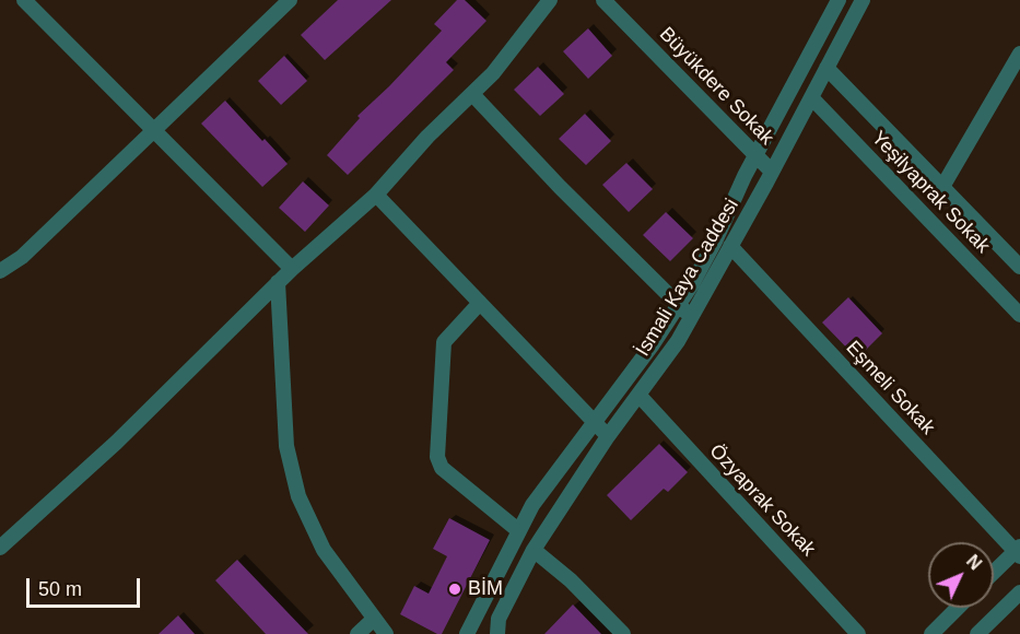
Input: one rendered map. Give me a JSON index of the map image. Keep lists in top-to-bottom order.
{
  "streets": {
    "street": [
      "Büyükdere Sokak",
      "Yeşilyaprak Sokak",
      "İsmali Kaya Caddesi",
      "Eşmeli Sokak",
      "Özyaprak Sokak"
    ]
  },
  "crossings": [
    ["Büyükdere Sokak", "İsmali Kaya Caddesi"],
    ["Yeşilyaprak Sokak", "İsmali Kaya Caddesi"],
    ["İsmali Kaya Caddesi", "Eşmeli Sokak"],
    ["İsmali Kaya Caddesi", "Özyaprak Sokak"]
  ],
  "places": ["BİM"],
  "scale_bar": "50 m",
  "north": "top right"
}
